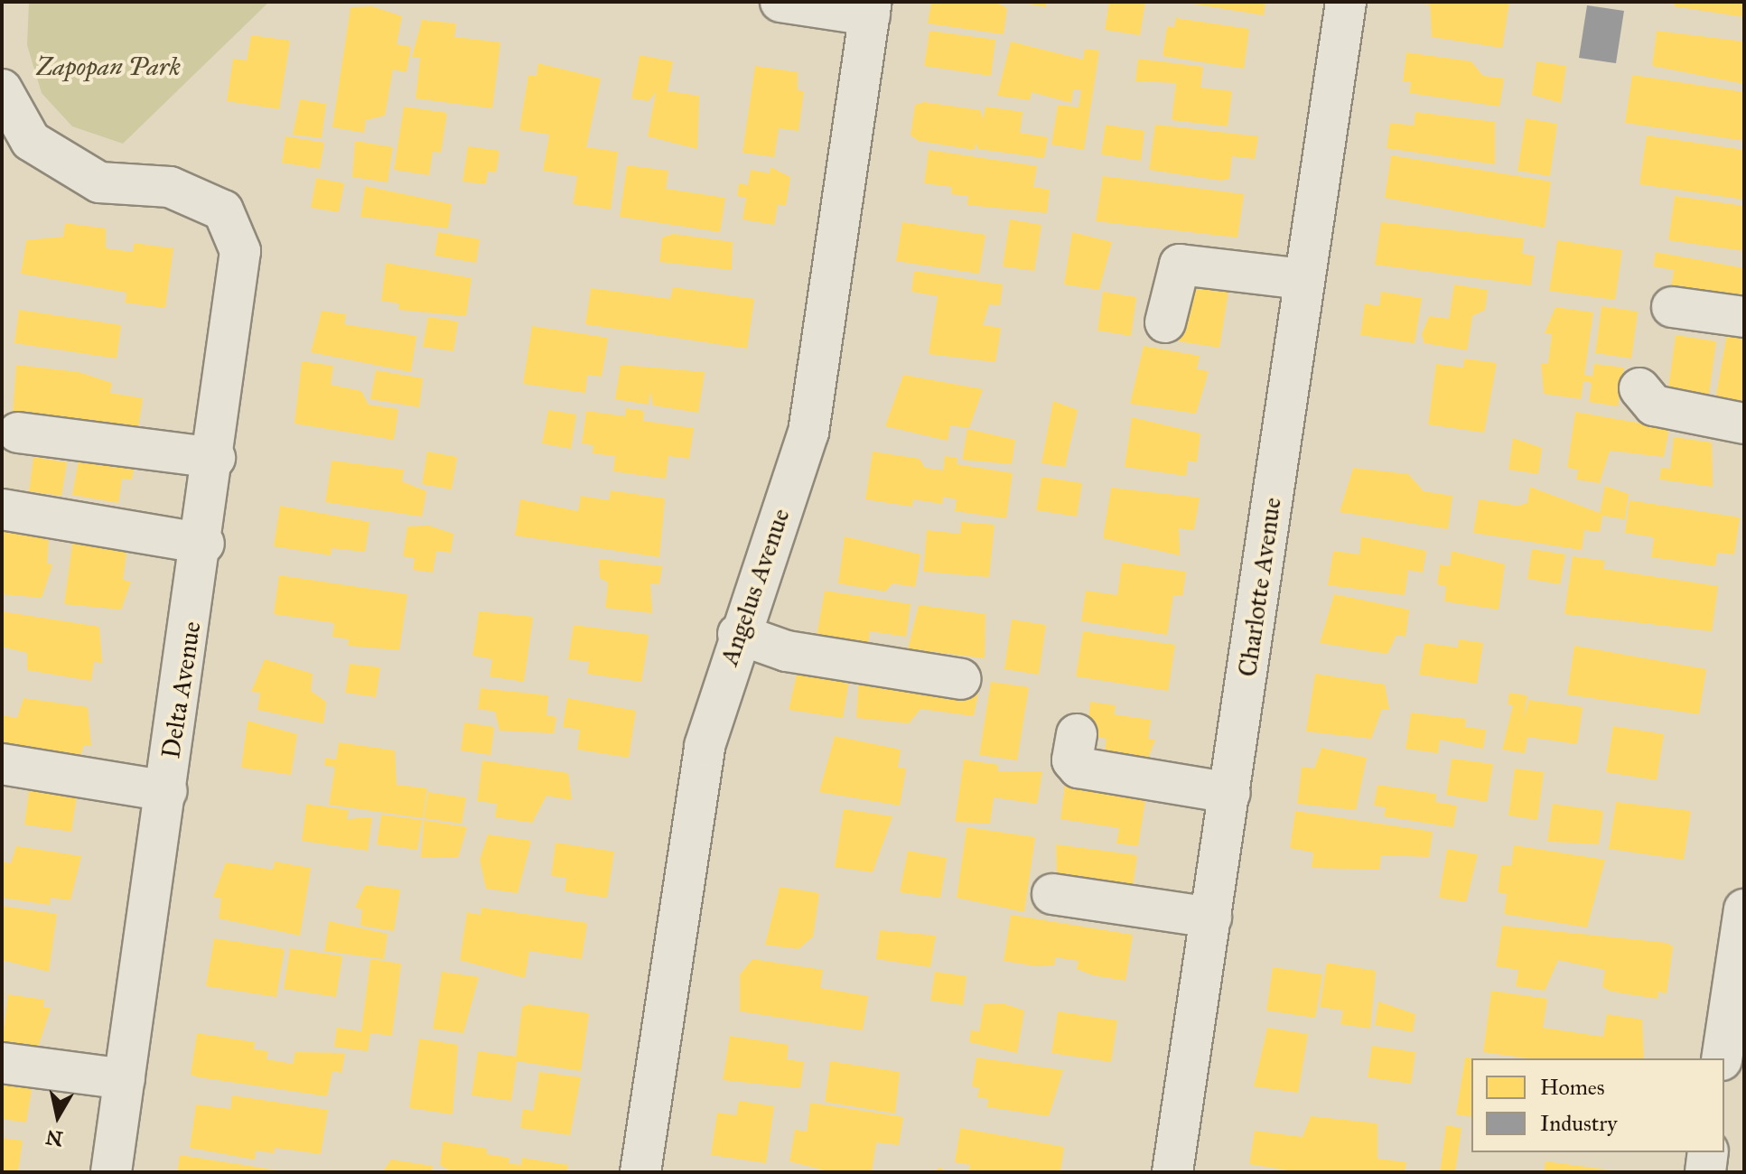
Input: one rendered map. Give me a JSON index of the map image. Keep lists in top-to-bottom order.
{
  "streets": {
    "street": ["Angelus Avenue", "Charlotte Avenue", "Delta Avenue"]
  },
  "parks": ["Zapopan Park"],
  "legend": ["Homes", "Industry"],
  "north": "bottom"
}
